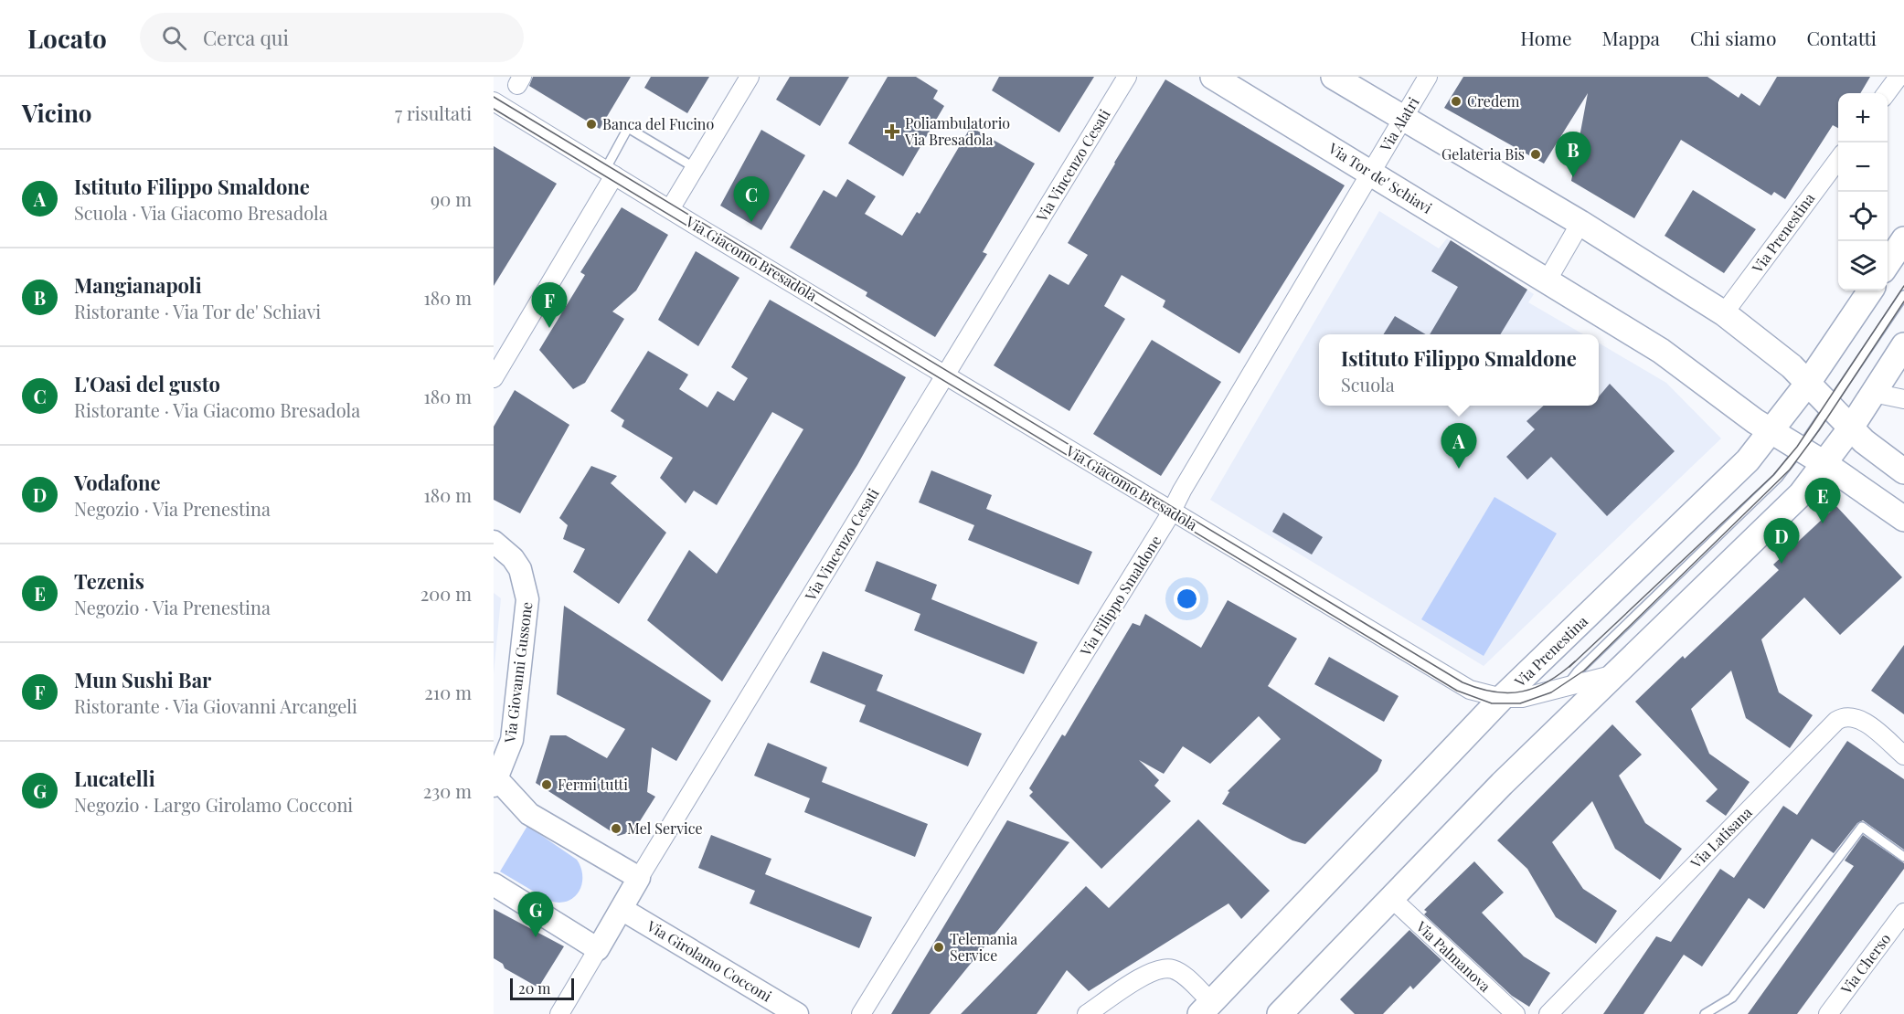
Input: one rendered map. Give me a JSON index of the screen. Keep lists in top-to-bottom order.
{
  "streets": {
    "main road": ["Via Tor de' Schiavi", "Via Prenestina"],
    "street": [
      "Via Alatri",
      "Via Vincenzo Cesati",
      "Via Giacomo Bresadola",
      "Via Filippo Smaldone",
      "Via Giovanni Gussone",
      "Via Latisana",
      "Via Palmanova",
      "Via Girolamo Cocconi",
      "Via Cherso"
    ]
  },
  "crossings": [
    ["Via Alatri", "Via Tor de' Schiavi"],
    ["Via Alatri", "Via Filippo Smaldone"],
    ["Via Vincenzo Cesati", "Via Giacomo Bresadola"],
    ["Via Vincenzo Cesati", "Via Girolamo Cocconi"],
    ["Via Tor de' Schiavi", "Via Prenestina"],
    ["Via Tor de' Schiavi", "Via Filippo Smaldone"],
    ["Via Prenestina", "Via Giacomo Bresadola"],
    ["Via Giacomo Bresadola", "Via Filippo Smaldone"]
  ],
  "places": {
    "other": [
      "Credem",
      "Banca del Fucino",
      "Gelateria Bis",
      "Fermi tutti",
      "Mel Service",
      "Telemania Service"
    ],
    "health": ["Poliambulatorio Via Bresadola"]
  },
  "scale_bar": "20 m",
  "page": {
    "header": "Locato",
    "search": "Cerca qui",
    "nav": [
      "Home",
      "Mappa",
      "Chi siamo",
      "Contatti"
    ],
    "heading": ["Vicino", "7 risultati"],
    "map_buttons": ["+", "−"],
    "pins": [
      "B",
      "C",
      "F",
      "A",
      "E",
      "D",
      "G"
    ],
    "list": [
      {
        "mark": "A",
        "name": "Istituto Filippo Smaldone",
        "note": "Scuola · Via Giacomo Bresadola",
        "value": "90 m"
      },
      {
        "mark": "B",
        "name": "Mangianapoli",
        "note": "Ristorante · Via Tor de' Schiavi",
        "value": "180 m"
      },
      {
        "mark": "C",
        "name": "L'Oasi del gusto",
        "note": "Ristorante · Via Giacomo Bresadola",
        "value": "180 m"
      },
      {
        "mark": "D",
        "name": "Vodafone",
        "note": "Negozio · Via Prenestina",
        "value": "180 m"
      },
      {
        "mark": "E",
        "name": "Tezenis",
        "note": "Negozio · Via Prenestina",
        "value": "200 m"
      },
      {
        "mark": "F",
        "name": "Mun Sushi Bar",
        "note": "Ristorante · Via Giovanni Arcangeli",
        "value": "210 m"
      },
      {
        "mark": "G",
        "name": "Lucatelli",
        "note": "Negozio · Largo Girolamo Cocconi",
        "value": "230 m"
      }
    ],
    "popup": ["Istituto Filippo Smaldone", "Scuola"],
    "scale": "20 m"
  }
}
